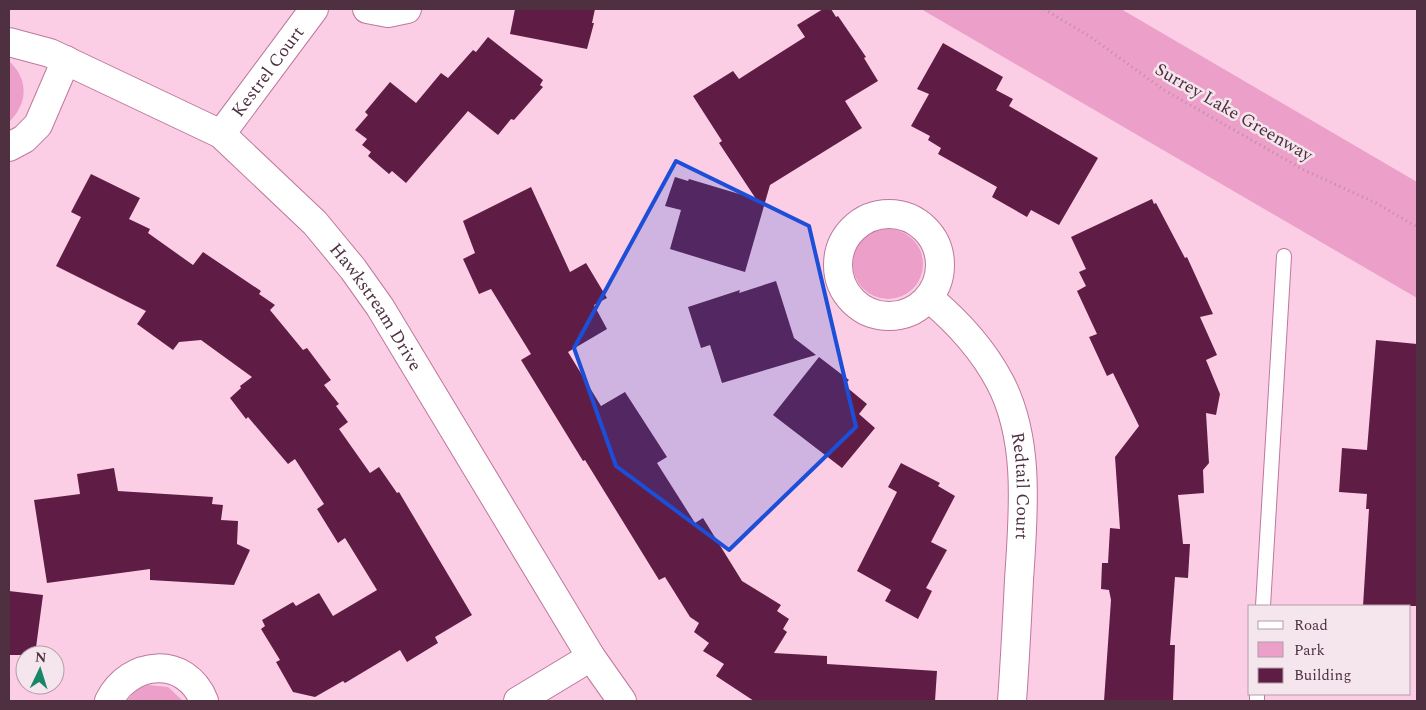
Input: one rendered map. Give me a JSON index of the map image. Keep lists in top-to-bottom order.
{
  "streets": {
    "street": ["Kestrel Court", "Hawkstream Drive", "Redtail Court"],
    "path": ["Surrey Lake Greenway"]
  },
  "crossings": [
    ["Kestrel Court", "Hawkstream Drive"]
  ],
  "legend": ["Road", "Park", "Building"],
  "north": "top"
}
